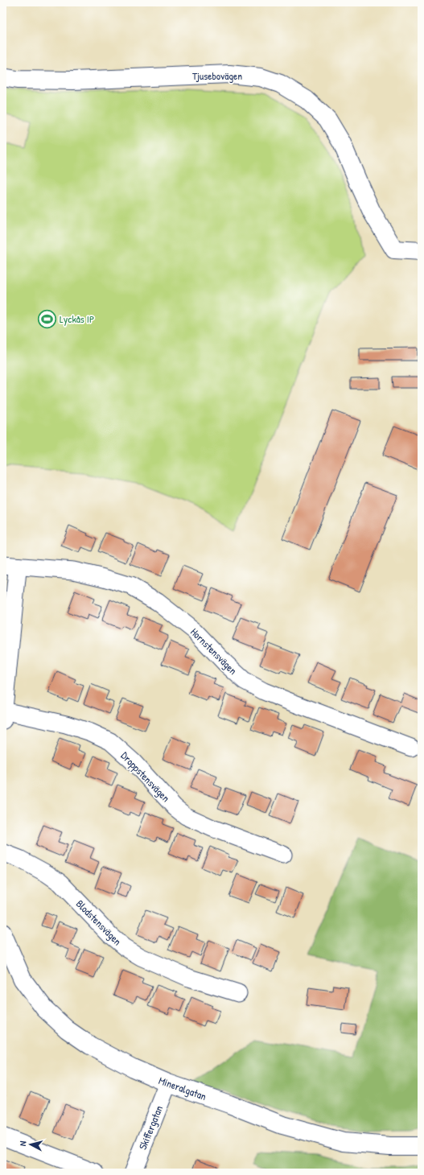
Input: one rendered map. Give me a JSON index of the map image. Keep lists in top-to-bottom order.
{
  "streets": {
    "street": [
      "Tjusebovägen",
      "Hornstensvägen",
      "Droppstensvägen",
      "Blodstensvägen",
      "Mineralgatan",
      "Skiffergatan"
    ]
  },
  "crossings": [
    ["Mineralgatan", "Skiffergatan"]
  ],
  "places": {
    "sports": ["Lyckås IP"]
  },
  "north": "left"
}
